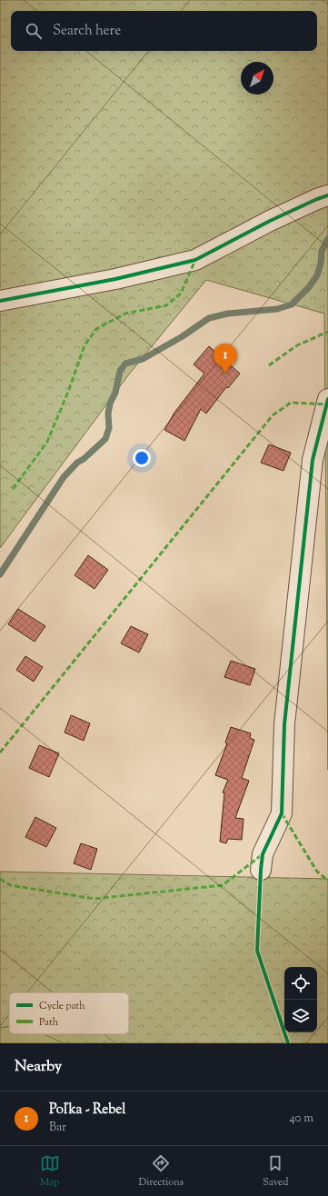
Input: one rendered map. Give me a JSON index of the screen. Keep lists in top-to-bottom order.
{
  "legend": ["Cycle path", "Path"],
  "north": "top right",
  "page": {
    "search": "Search here",
    "pins": "1",
    "heading": "Nearby",
    "list": [
      {
        "mark": "1",
        "name": "Poľka - Rebel",
        "note": "Bar",
        "value": "40 m"
      }
    ],
    "nav": ["Map", "Directions", "Saved"]
  }
}
